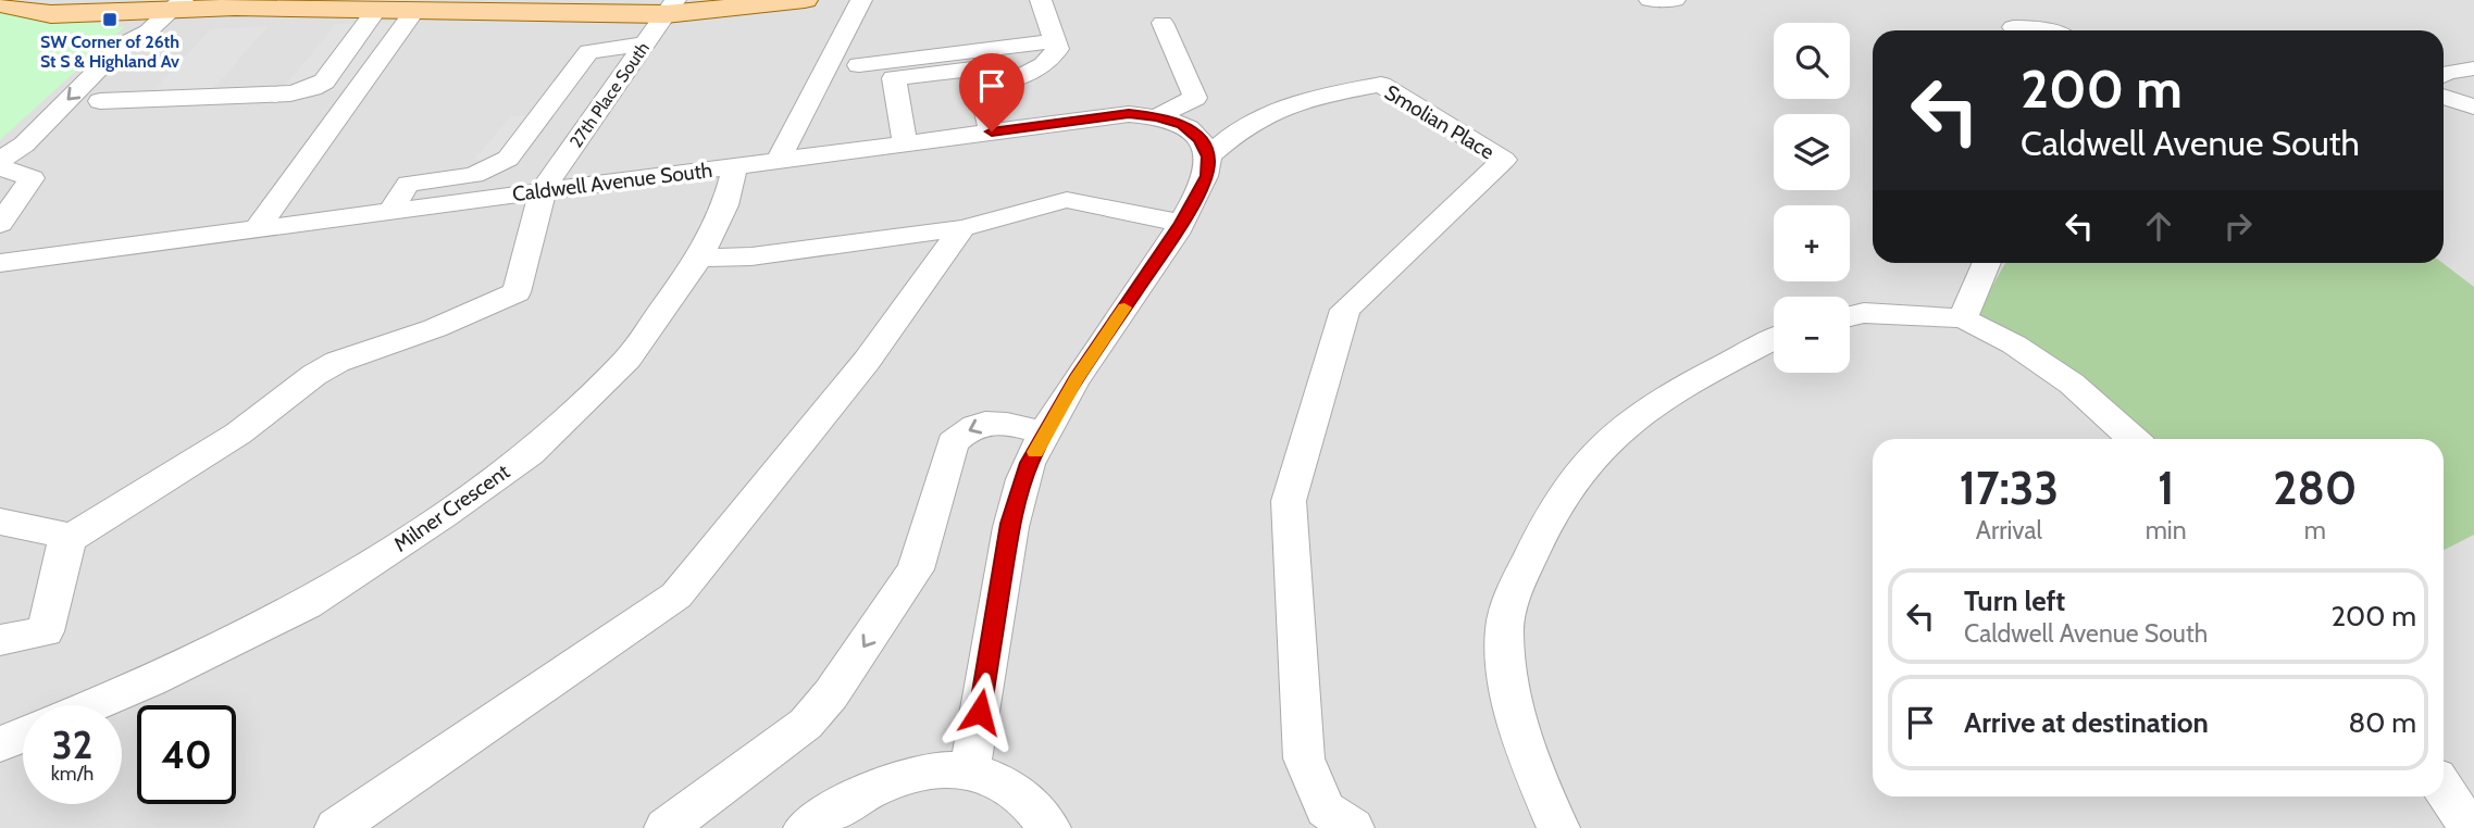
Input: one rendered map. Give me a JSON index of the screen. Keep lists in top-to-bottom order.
{
  "streets": {
    "street": [
      "27th Place South",
      "Smolian Place",
      "Caldwell Avenue South",
      "Milner Crescent"
    ]
  },
  "crossings": [
    ["27th Place South", "Caldwell Avenue South"],
    ["Smolian Place", "Caldwell Avenue South"],
    ["Caldwell Avenue South", "Milner Crescent"]
  ],
  "places": {
    "transit": ["SW Corner of 26th St S & Highland Av"]
  },
  "page": {
    "map_buttons": ["+", "−"],
    "turn": ["200 m", "Caldwell Avenue South"],
    "eta": [
      "17:33",
      "Arrival",
      "1",
      "min",
      "280",
      "m"
    ],
    "list": [
      {
        "name": "Turn left",
        "note": "Caldwell Avenue South",
        "value": "200 m"
      },
      {
        "name": "Arrive at destination",
        "value": "80 m"
      }
    ],
    "speed": "32 km/h",
    "limit": "40"
  }
}
